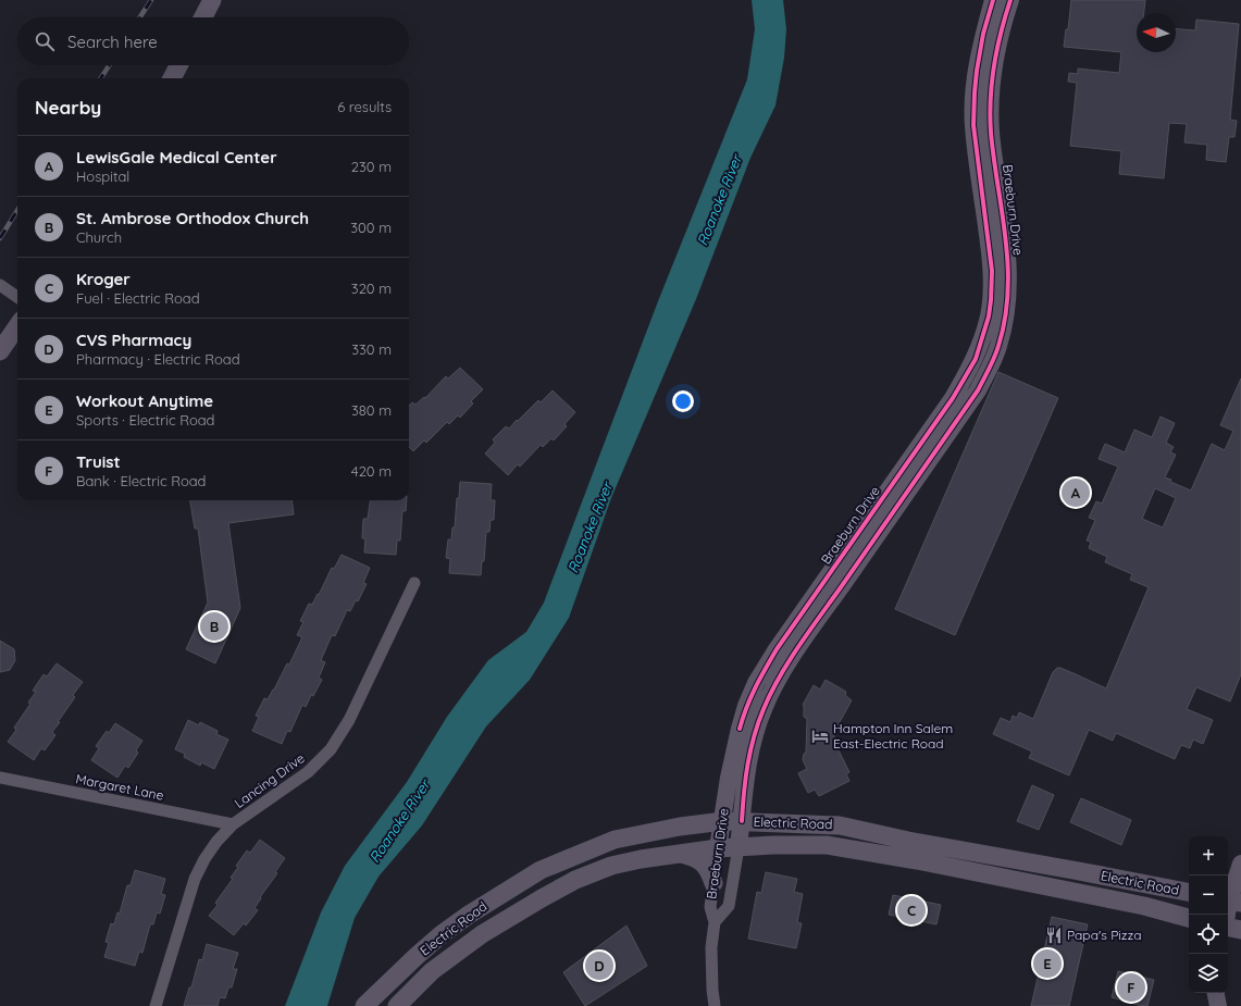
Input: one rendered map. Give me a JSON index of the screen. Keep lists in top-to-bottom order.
{
  "streets": {
    "main road": ["Electric Road"],
    "street": ["Braeburn Drive", "Lancing Drive", "Margaret Lane"]
  },
  "crossings": [
    ["Braeburn Drive", "Electric Road"],
    ["Lancing Drive", "Margaret Lane"]
  ],
  "water": ["Roanoke River"],
  "places": {
    "hotel": ["Hampton Inn Salem East-Electric Road"],
    "restaurant": ["Papa's Pizza"]
  },
  "north": "left",
  "page": {
    "search": "Search here",
    "heading": ["Nearby", "6 results"],
    "list": [
      {
        "mark": "A",
        "name": "LewisGale Medical Center",
        "note": "Hospital",
        "value": "230 m"
      },
      {
        "mark": "B",
        "name": "St. Ambrose Orthodox Church",
        "note": "Church",
        "value": "300 m"
      },
      {
        "mark": "C",
        "name": "Kroger",
        "note": "Fuel · Electric Road",
        "value": "320 m"
      },
      {
        "mark": "D",
        "name": "CVS Pharmacy",
        "note": "Pharmacy · Electric Road",
        "value": "330 m"
      },
      {
        "mark": "E",
        "name": "Workout Anytime",
        "note": "Sports · Electric Road",
        "value": "380 m"
      },
      {
        "mark": "F",
        "name": "Truist",
        "note": "Bank · Electric Road",
        "value": "420 m"
      }
    ],
    "pins": [
      "A",
      "B",
      "C",
      "E",
      "D",
      "F"
    ],
    "map_buttons": ["+", "−"]
  }
}
